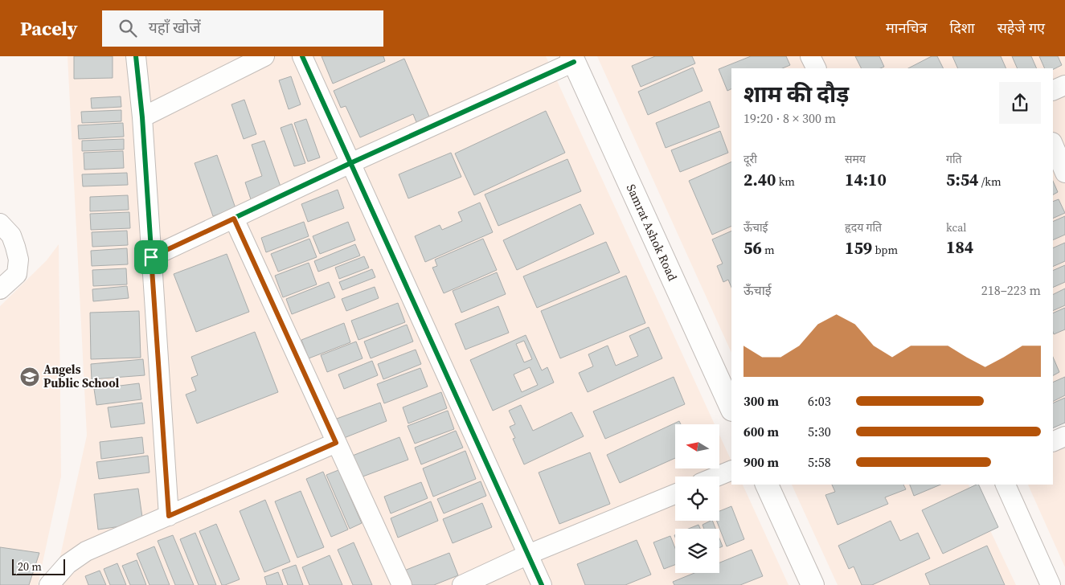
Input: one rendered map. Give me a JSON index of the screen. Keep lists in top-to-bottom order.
{
  "streets": {
    "street": ["Samrat Ashok Road"]
  },
  "places": {
    "school or university": ["Angels Public School"]
  },
  "scale_bar": "20 m",
  "north": "left",
  "page": {
    "header": "Pacely",
    "search": "यहाँ खोजें",
    "nav": ["मानचित्र", "दिशा", "सहेजे गए"],
    "heading": ["शाम की दौड़", "19:20 · 8 × 300 m"],
    "stats": [
      ["दूरी", "2.40 km"],
      ["समय", "14:10"],
      ["गति", "5:54 /km"],
      ["ऊँचाई", "56 m"],
      ["हृदय गति", "159 bpm"],
      ["kcal", "184"]
    ],
    "chart": ["ऊँचाई", "218–223 m"],
    "list": [
      {
        "name": "300 m",
        "note": "6:03"
      },
      {
        "name": "600 m",
        "note": "5:30"
      },
      {
        "name": "900 m",
        "note": "5:58"
      }
    ],
    "scale": "20 m"
  }
}
